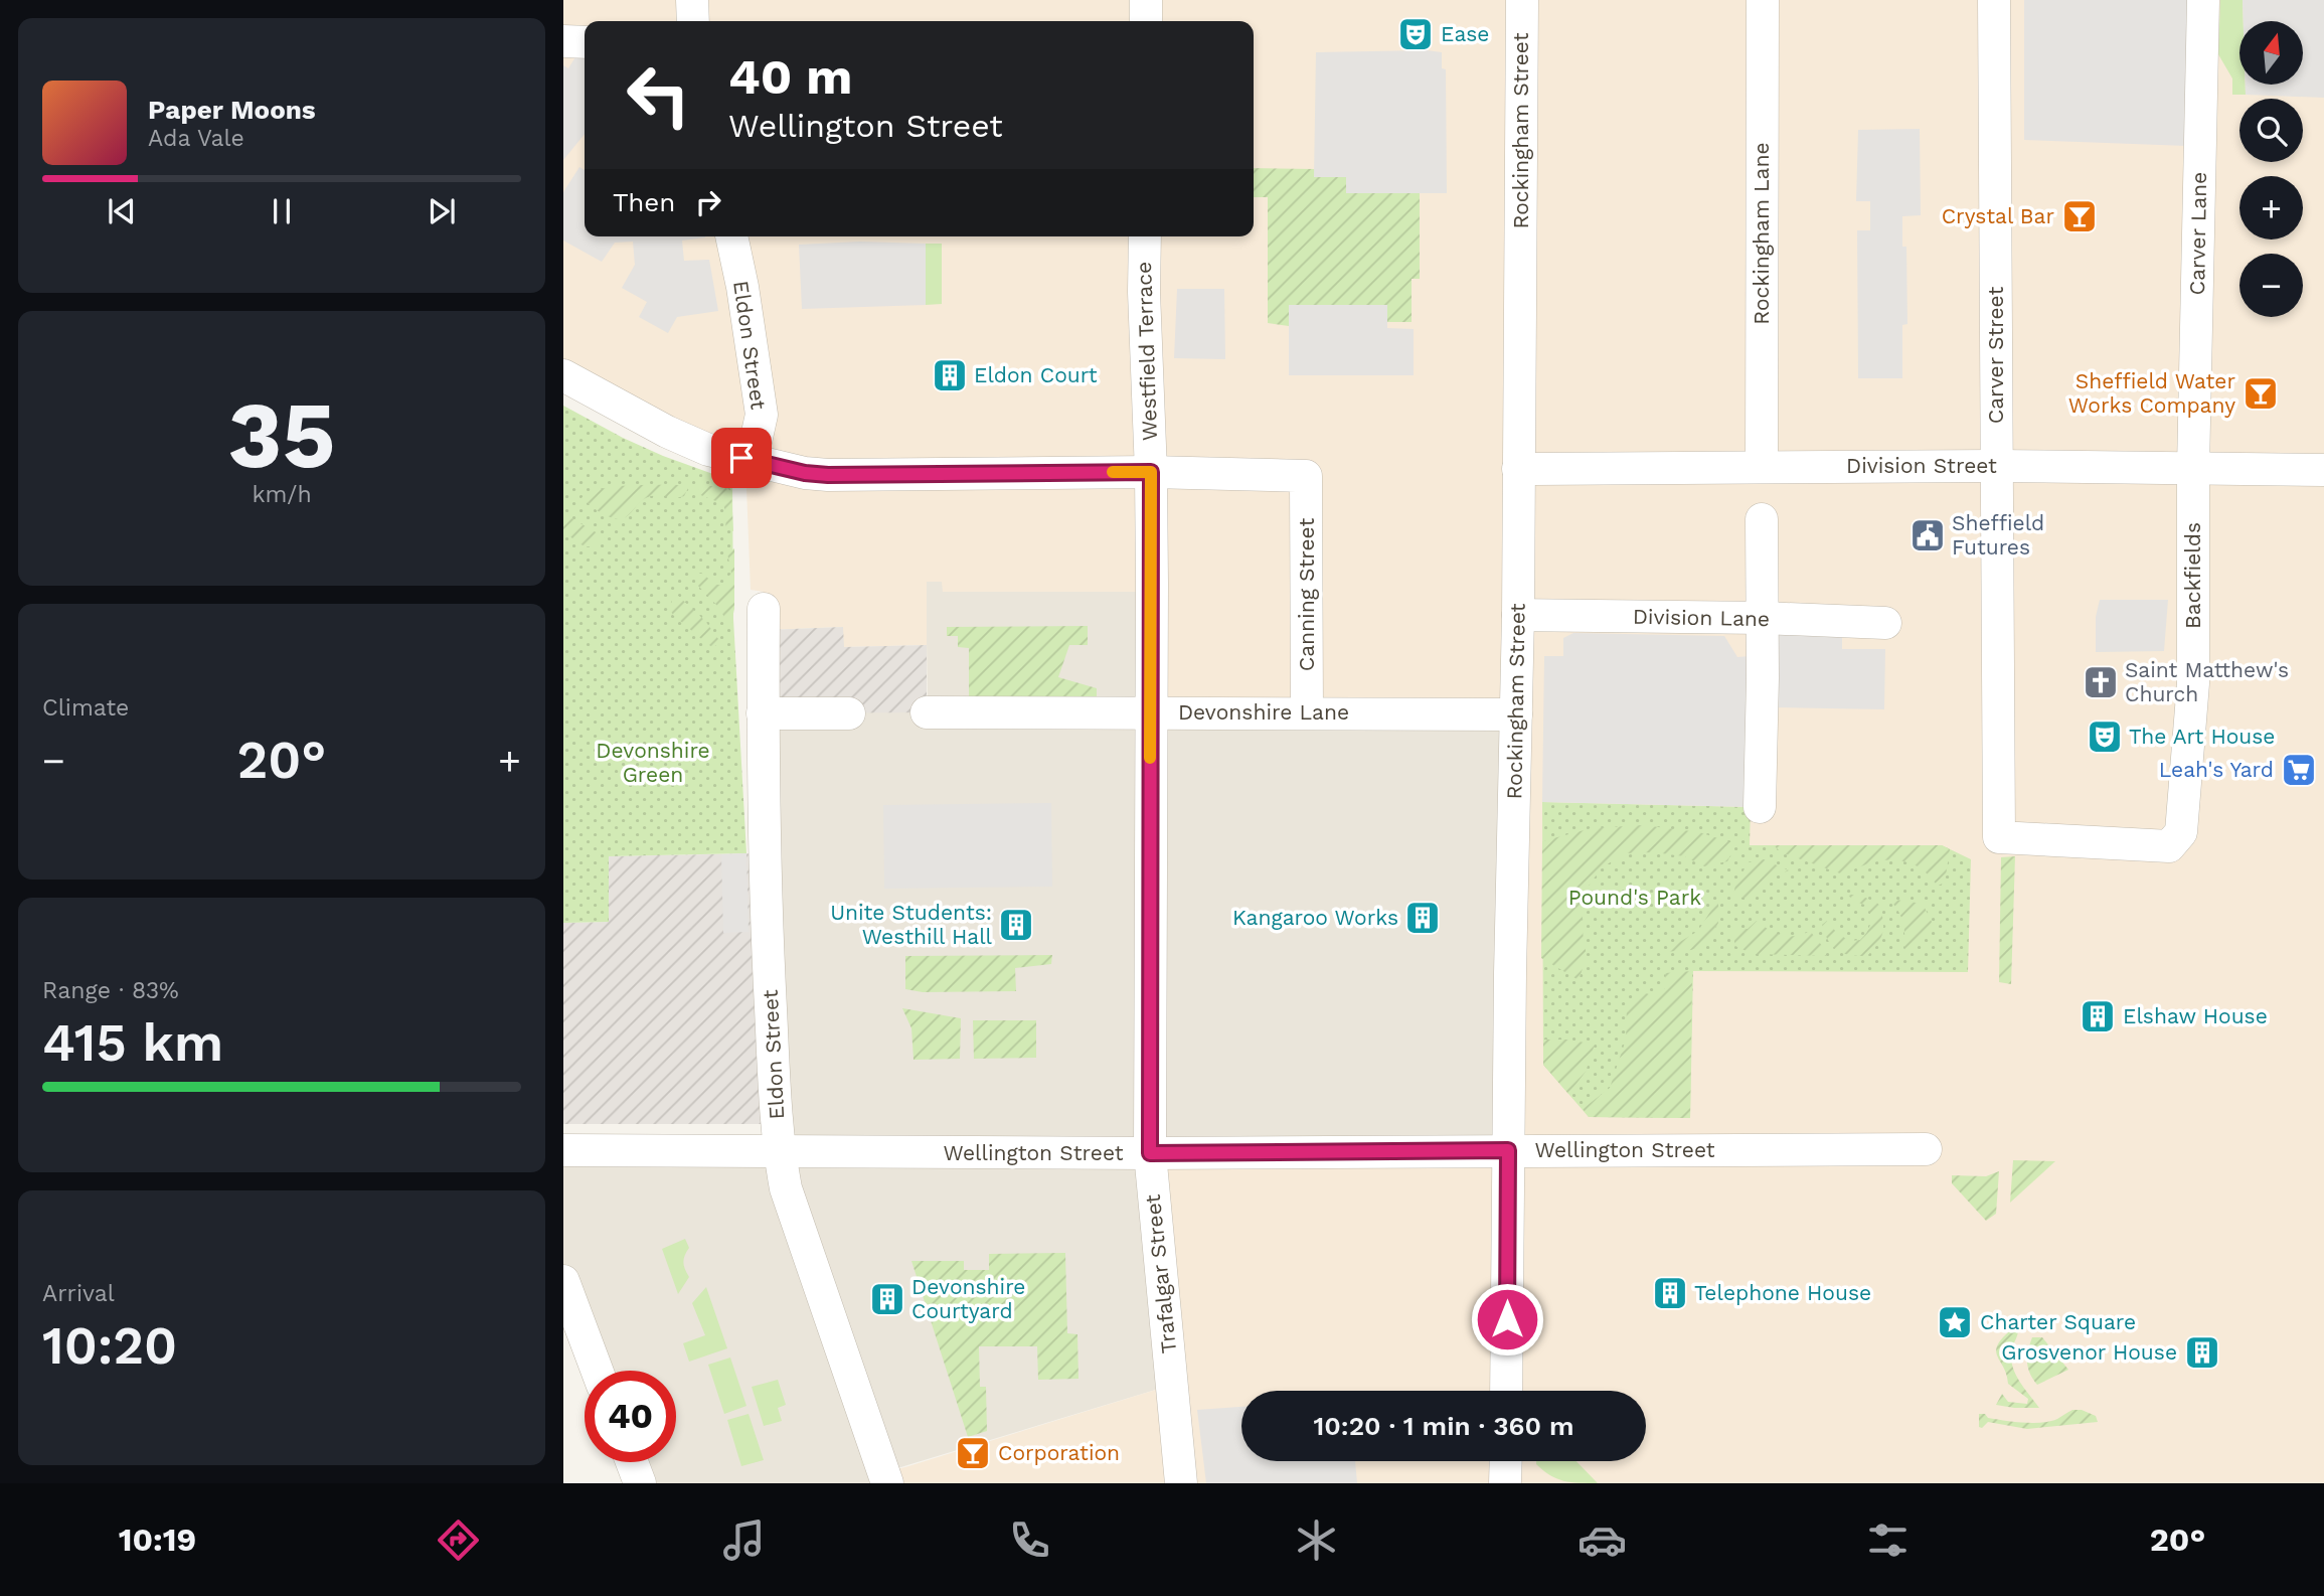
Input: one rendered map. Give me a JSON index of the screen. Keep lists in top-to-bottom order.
{
  "streets": {
    "street": [
      "Rockingham Street",
      "Rockingham Lane",
      "Carver Lane",
      "Eldon Street",
      "Westfield Terrace",
      "Carver Street",
      "Division Street",
      "Backfields",
      "Canning Street",
      "Division Lane",
      "Devonshire Lane",
      "Wellington Street",
      "Trafalgar Street"
    ]
  },
  "crossings": [
    ["Rockingham Street", "Division Street"],
    ["Rockingham Street", "Division Lane"],
    ["Rockingham Street", "Devonshire Lane"],
    ["Rockingham Street", "Wellington Street"],
    ["Rockingham Lane", "Division Street"],
    ["Carver Lane", "Division Street"],
    ["Carver Lane", "Backfields"],
    ["Eldon Street", "Wellington Street"],
    ["Westfield Terrace", "Canning Street"],
    ["Westfield Terrace", "Trafalgar Street"],
    ["Carver Street", "Division Street"],
    ["Carver Street", "Backfields"],
    ["Division Street", "Backfields"],
    ["Canning Street", "Devonshire Lane"],
    ["Canning Street", "Trafalgar Street"],
    ["Devonshire Lane", "Trafalgar Street"],
    ["Wellington Street", "Trafalgar Street"]
  ],
  "parks": ["Devonshire Green", "Pound's Park"],
  "places": {
    "theatre": ["Ease", "The Art House"],
    "bar": ["Crystal Bar", "Sheffield Water Works Company", "Corporation"],
    "building": [
      "Eldon Court",
      "Kangaroo Works",
      "Unite Students: Westhill Hall",
      "Elshaw House",
      "Telephone House",
      "Devonshire Courtyard",
      "Grosvenor House"
    ],
    "public building": ["Sheffield Futures"],
    "church": ["Saint Matthew's Church"],
    "supermarket": ["Leah's Yard"],
    "place": ["Charter Square"]
  },
  "north": "top",
  "page": {
    "map_buttons": ["+", "−"],
    "turn": ["40 m", "Wellington Street"],
    "song": ["Paper Moons", "Ada Vale"],
    "then": "Then",
    "tile": [
      ["35", "km/h"],
      "Climate",
      ["Range · 83%", "415 km"],
      ["Arrival", "10:20"]
    ],
    "heat": ["−", "20°", "+"],
    "limit": "40",
    "trip": "10:20 · 1 min · 360 m",
    "tabs": ["10:19", "20°"]
  }
}
